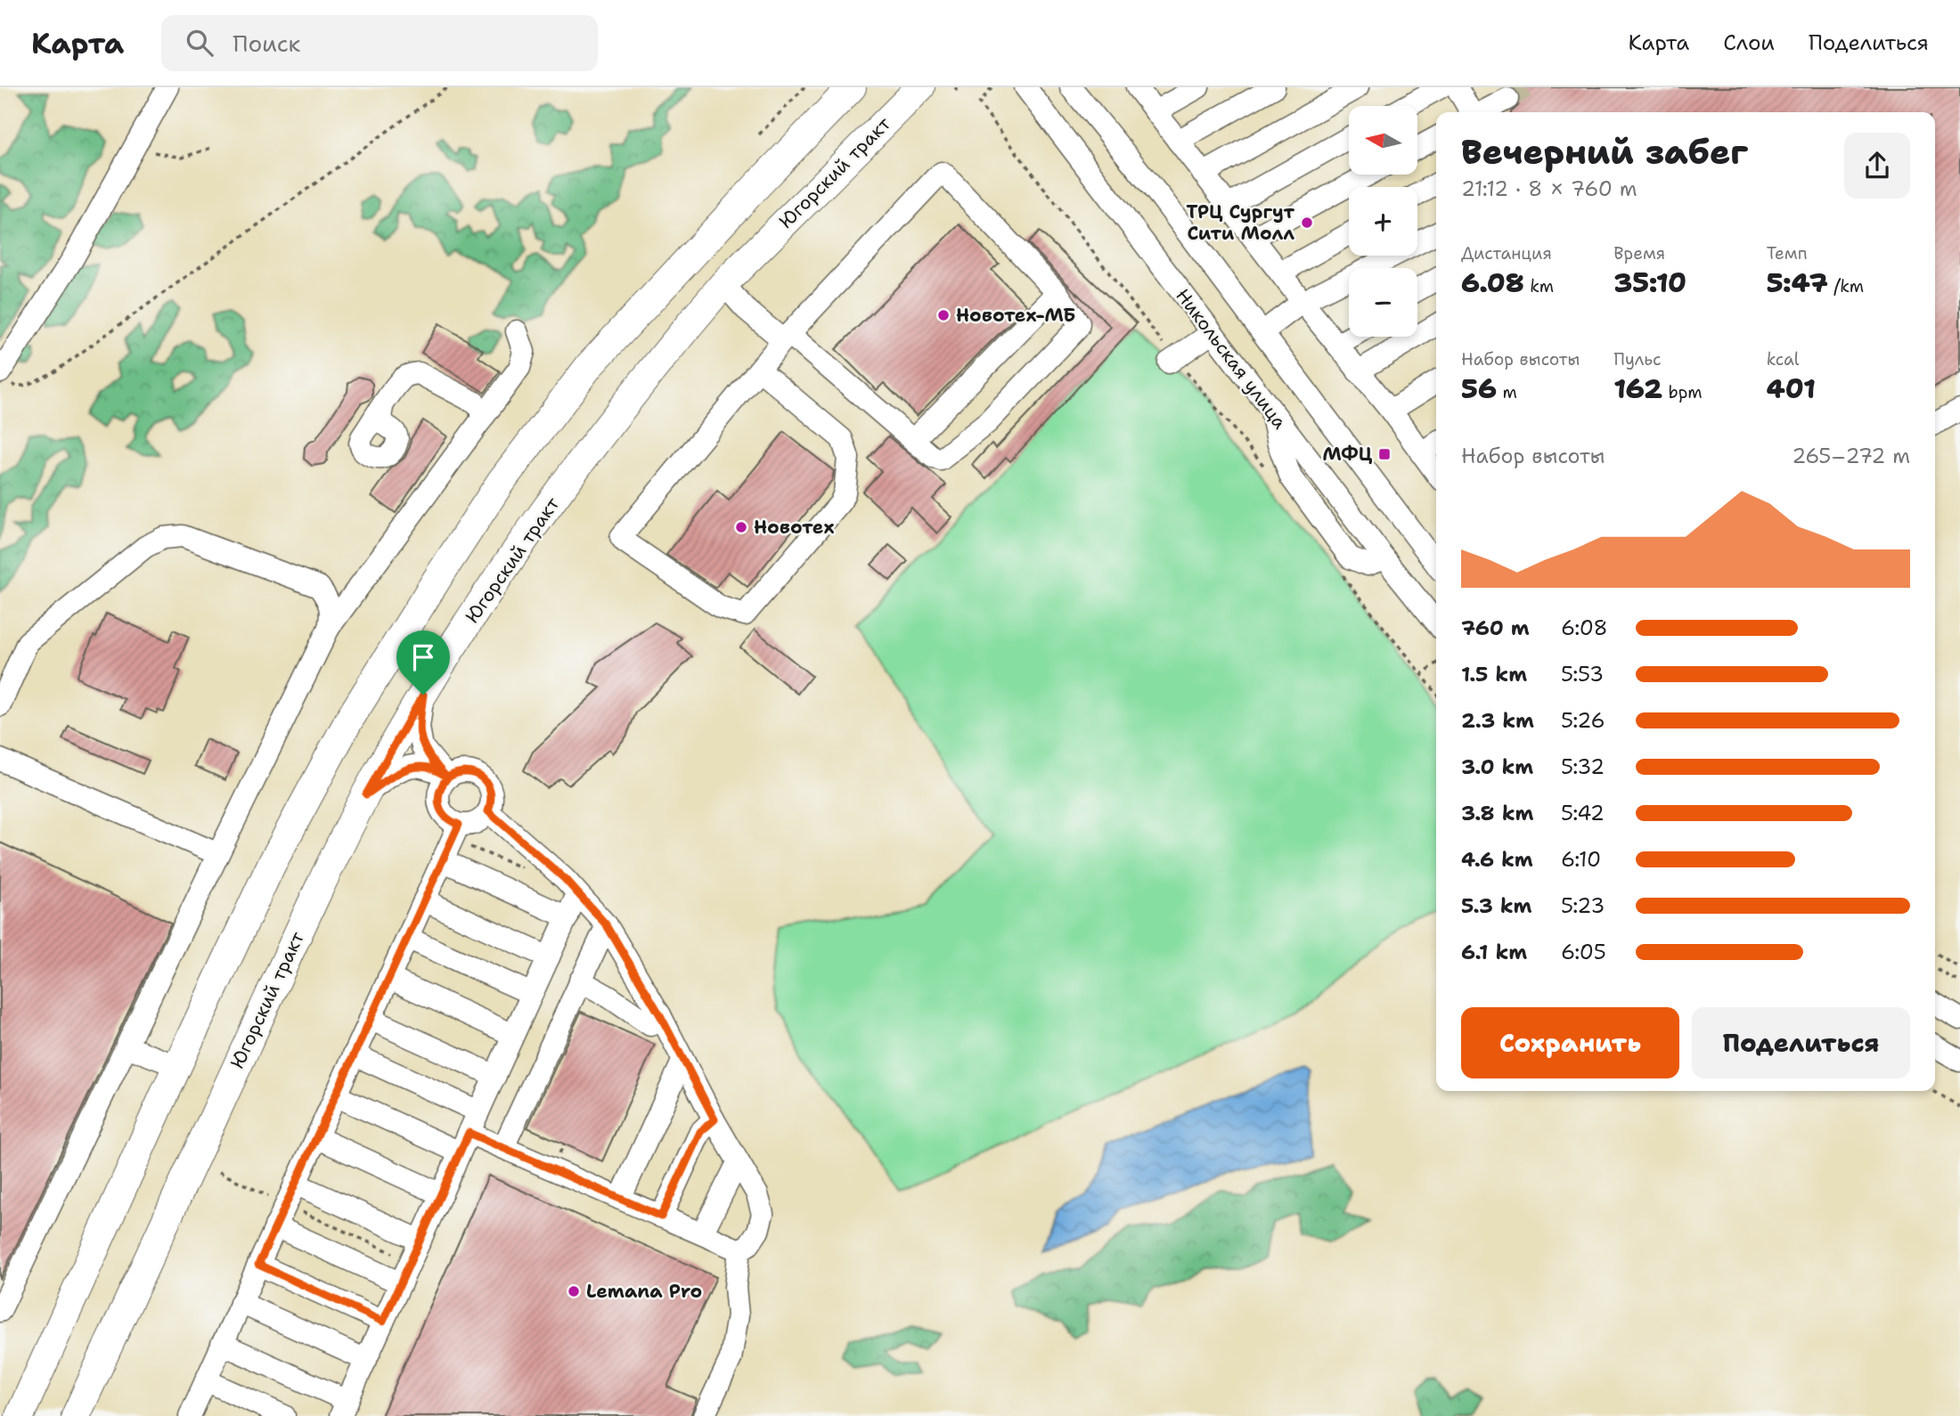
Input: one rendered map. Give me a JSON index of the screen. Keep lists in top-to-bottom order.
{
  "streets": {
    "main road": ["Югорский тракт"],
    "street": ["Никольская улица"]
  },
  "places": {
    "other": [
      "ТРЦ Сургут Сити Молл",
      "Новотех-МБ",
      "Новотех",
      "Lemana Pro"
    ],
    "transit": ["МФЦ"]
  },
  "north": "left",
  "page": {
    "header": "Карта",
    "search": "Поиск",
    "nav": ["Карта", "Слои", "Поделиться"],
    "map_buttons": ["+", "−"],
    "heading": ["Вечерний забег", "21:12 · 8 × 760 m"],
    "stats": [
      ["Дистанция", "6.08 km"],
      ["Время", "35:10"],
      ["Темп", "5:47 /km"],
      ["Набор высоты", "56 m"],
      ["Пульс", "162 bpm"],
      ["kcal", "401"]
    ],
    "chart": ["Набор высоты", "265–272 m"],
    "list": [
      {
        "name": "760 m",
        "note": "6:08"
      },
      {
        "name": "1.5 km",
        "note": "5:53"
      },
      {
        "name": "2.3 km",
        "note": "5:26"
      },
      {
        "name": "3.0 km",
        "note": "5:32"
      },
      {
        "name": "3.8 km",
        "note": "5:42"
      },
      {
        "name": "4.6 km",
        "note": "6:10"
      },
      {
        "name": "5.3 km",
        "note": "5:23"
      },
      {
        "name": "6.1 km",
        "note": "6:05"
      }
    ],
    "buttons": ["Сохранить", "Поделиться"]
  }
}
